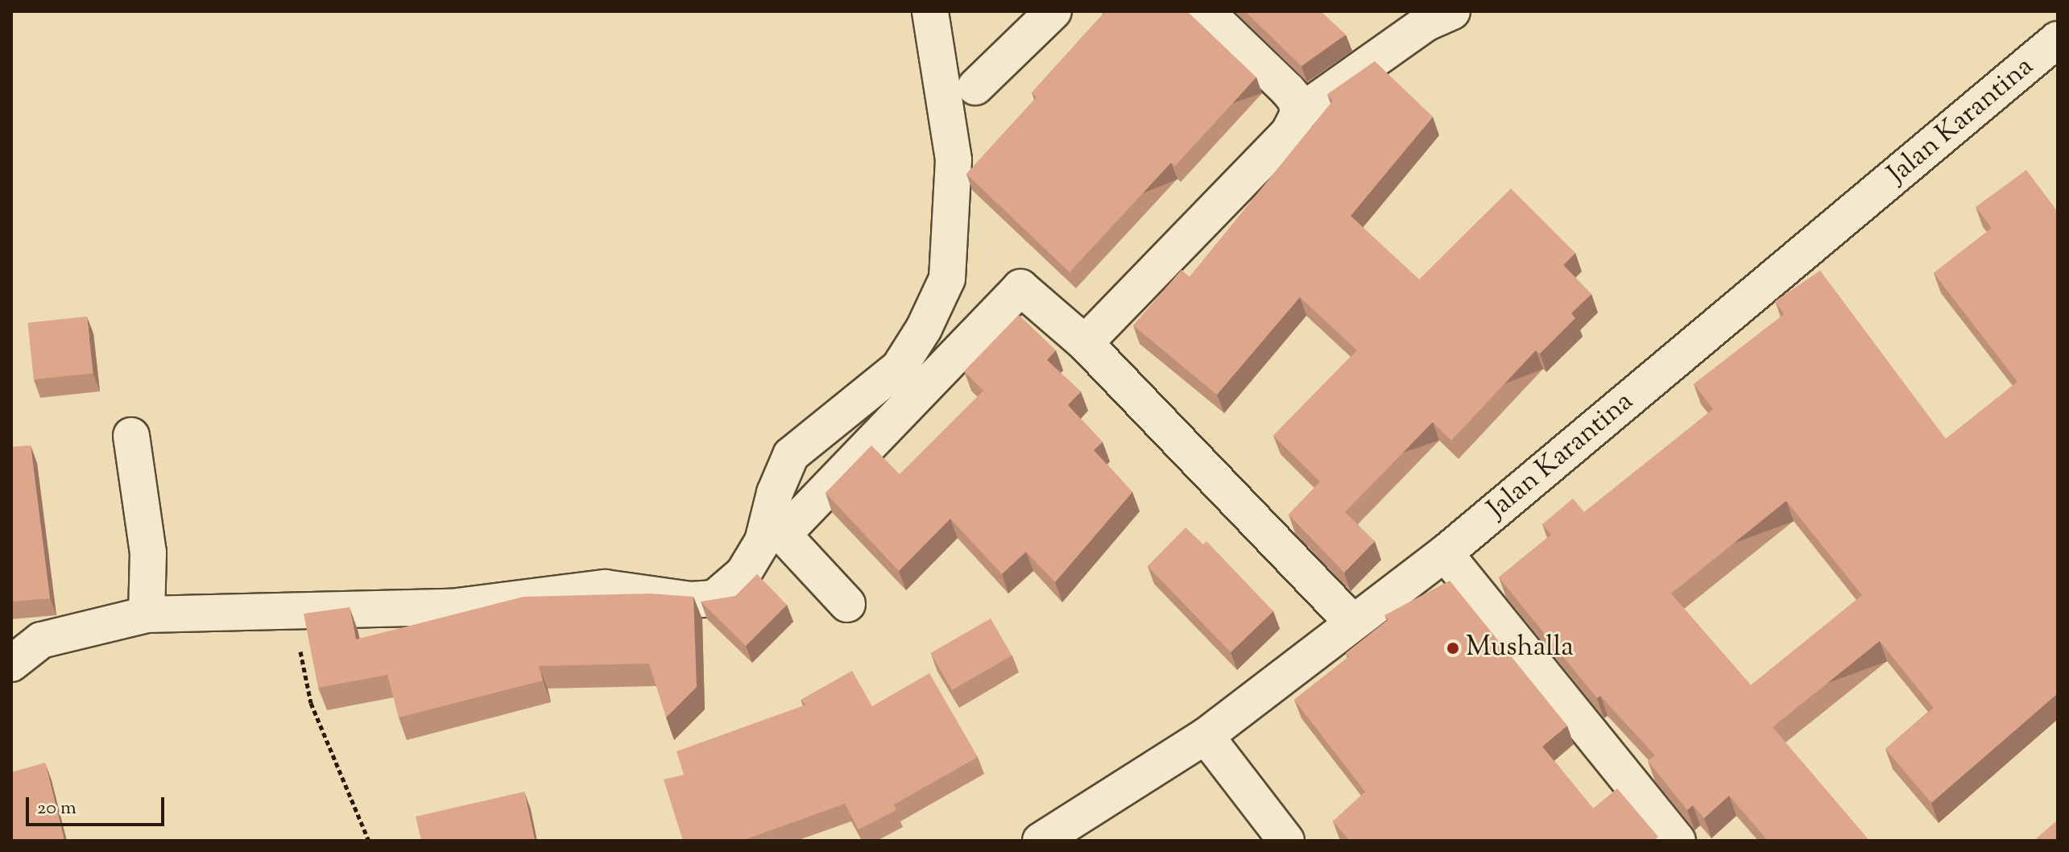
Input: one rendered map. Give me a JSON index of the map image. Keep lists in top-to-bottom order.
{
  "streets": {
    "street": ["Jalan Karantina"]
  },
  "places": ["Mushalla"],
  "scale_bar": "20 m"
}
